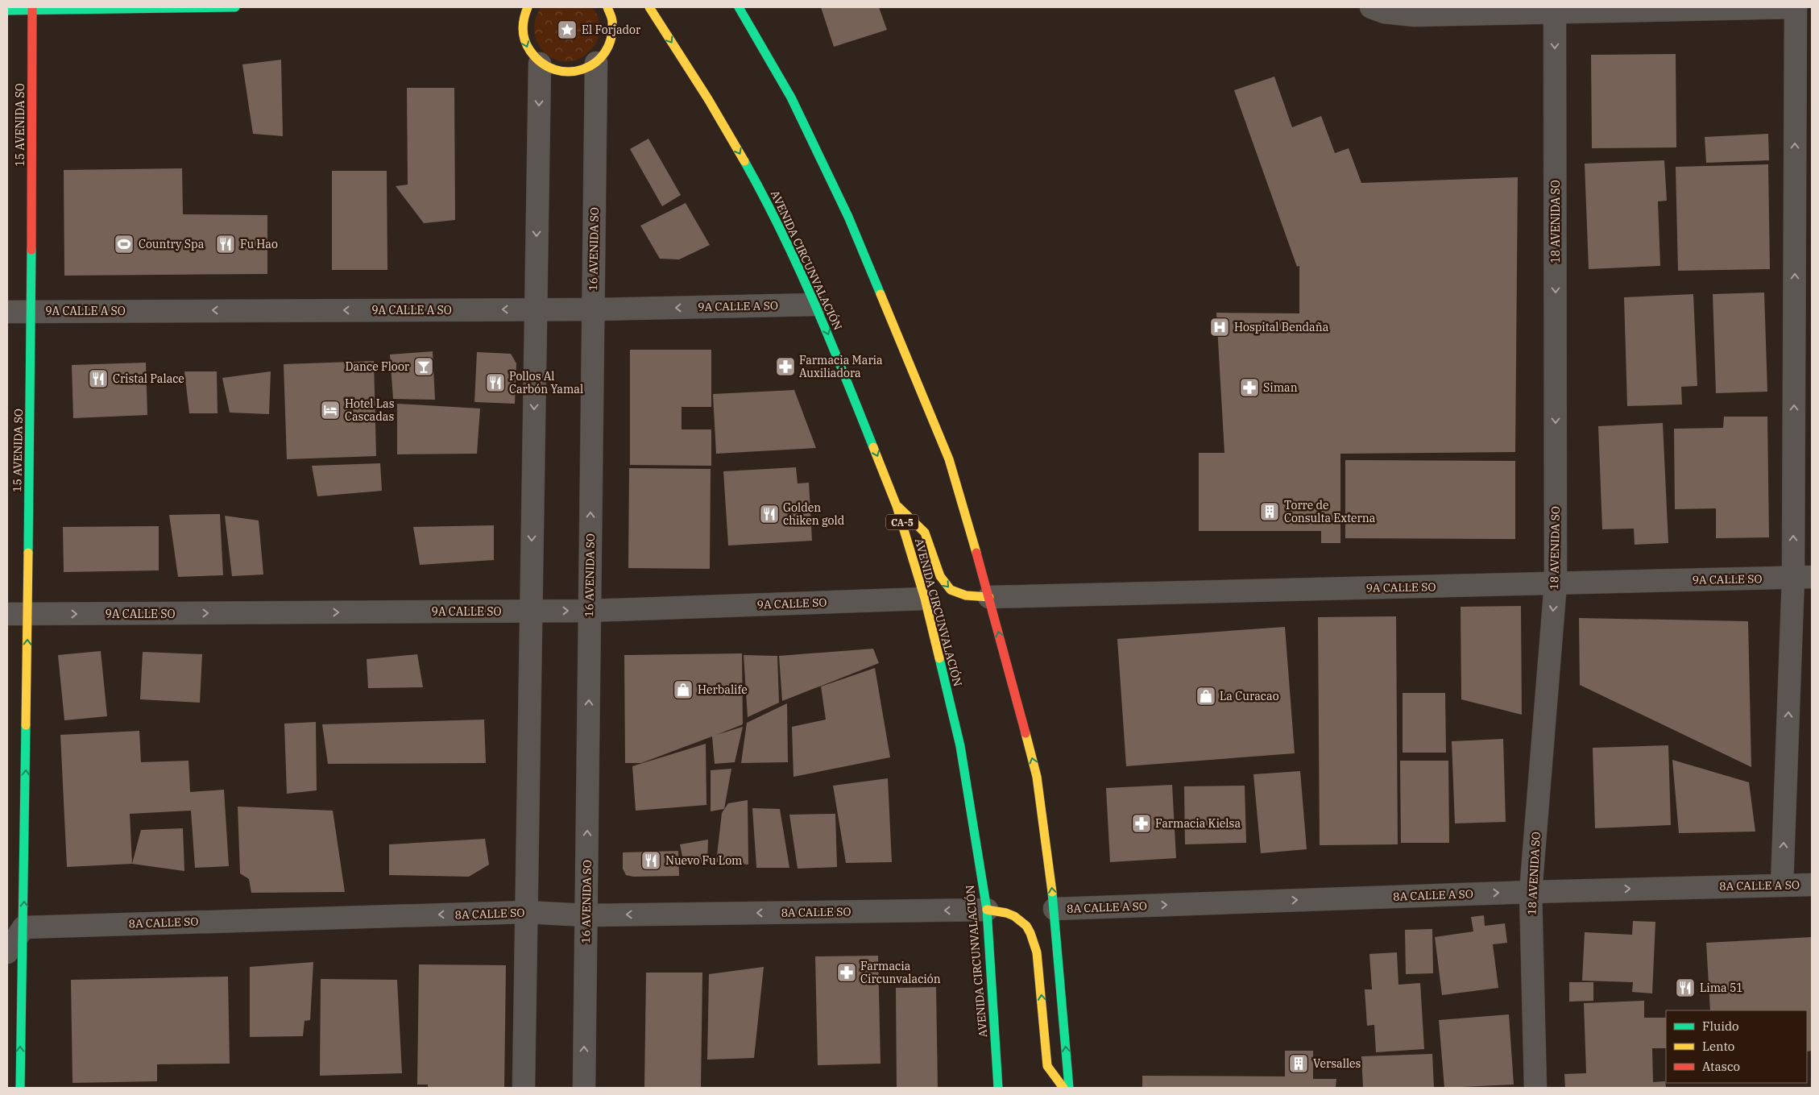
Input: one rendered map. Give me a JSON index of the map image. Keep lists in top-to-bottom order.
{
  "streets": {
    "main road": ["15 AVENIDA SO", "AVENIDA CIRCUNVALACIÓN", "CA-5"],
    "street": [
      "18 AVENIDA SO",
      "16 AVENIDA SO",
      "9A CALLE A SO",
      "9A CALLE SO",
      "8A CALLE A SO",
      "8A CALLE SO"
    ]
  },
  "crossings": [
    ["15 AVENIDA SO", "9A CALLE A SO"],
    ["15 AVENIDA SO", "9A CALLE SO"],
    ["15 AVENIDA SO", "8A CALLE SO"],
    ["18 AVENIDA SO", "9A CALLE SO"],
    ["18 AVENIDA SO", "8A CALLE A SO"],
    ["16 AVENIDA SO", "9A CALLE A SO"],
    ["16 AVENIDA SO", "9A CALLE SO"],
    ["16 AVENIDA SO", "8A CALLE SO"],
    ["AVENIDA CIRCUNVALACIÓN", "9A CALLE A SO"],
    ["AVENIDA CIRCUNVALACIÓN", "9A CALLE SO"],
    ["AVENIDA CIRCUNVALACIÓN", "8A CALLE SO"]
  ],
  "one_way": [
    "15 AVENIDA SO",
    "18 AVENIDA SO",
    "9A CALLE A SO",
    "8A CALLE A SO",
    "8A CALLE SO"
  ],
  "places": {
    "place": ["El Forjador"],
    "sports": ["Country Spa"],
    "restaurant": [
      "Fu Hao",
      "Cristal Palace",
      "Pollos Al Carbón Yamal",
      "Golden chiken gold",
      "Nuevo Fu Lom",
      "Lima 51"
    ],
    "hospital": ["Hospital Bendaña"],
    "bar": ["Dance Floor"],
    "pharmacy": [
      "Farmacia Maria Auxiliadora",
      "Siman",
      "Farmacia Kielsa",
      "Farmacia Circunvalación"
    ],
    "hotel": ["Hotel Las Cascadas"],
    "building": ["Torre de Consulta Externa", "Versalles"],
    "shop": ["Herbalife", "La Curacao"]
  },
  "legend": ["Fluido", "Lento", "Atasco"]
}
